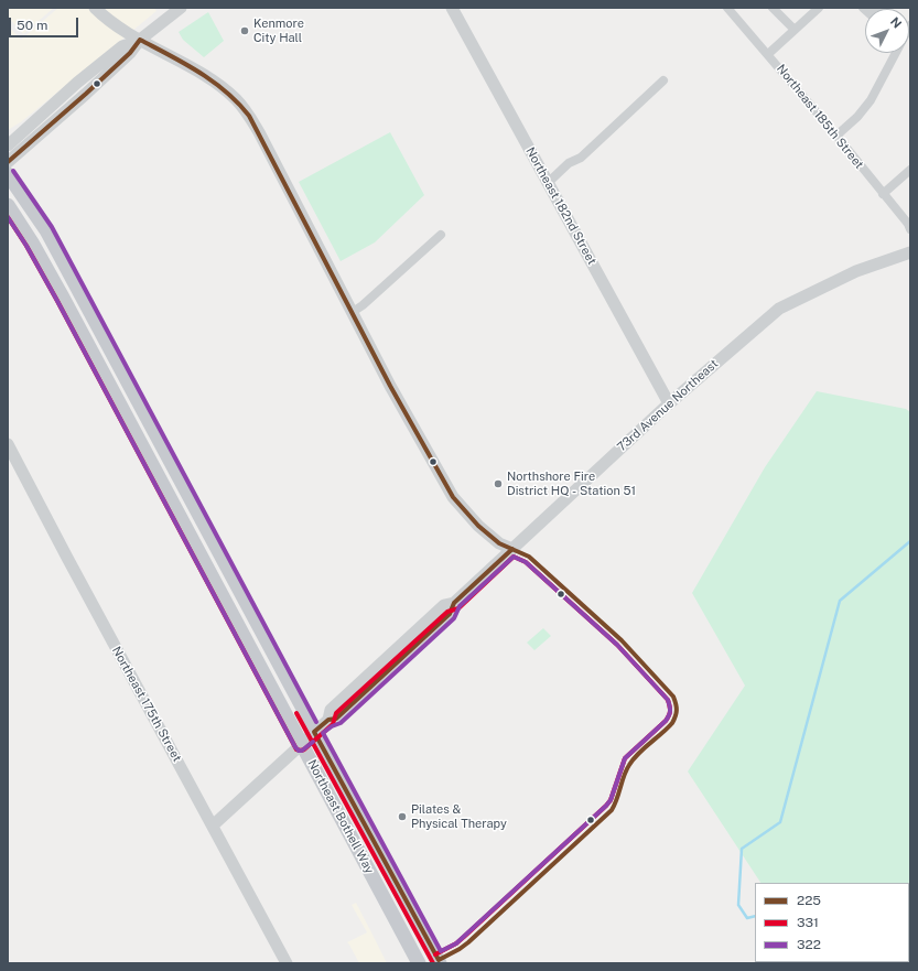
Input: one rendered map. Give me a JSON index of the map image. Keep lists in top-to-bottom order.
{
  "streets": {
    "main road": ["Northeast Bothell Way"],
    "street": [
      "Northeast 185th Street",
      "Northeast 182nd Street",
      "73rd Avenue Northeast",
      "Northeast 175th Street"
    ]
  },
  "crossings": [
    ["Northeast 182nd Street", "73rd Avenue Northeast"],
    ["73rd Avenue Northeast", "Northeast 175th Street"],
    ["73rd Avenue Northeast", "Northeast Bothell Way"]
  ],
  "places": ["Kenmore City Hall", "Northshore Fire District HQ - Station 51", "Pilates & Physical Therapy"],
  "lines": ["transit line 225", "transit line 322", "transit line 331"],
  "legend": ["225", "331", "322"],
  "scale_bar": "50 m",
  "north": "top right"
}
